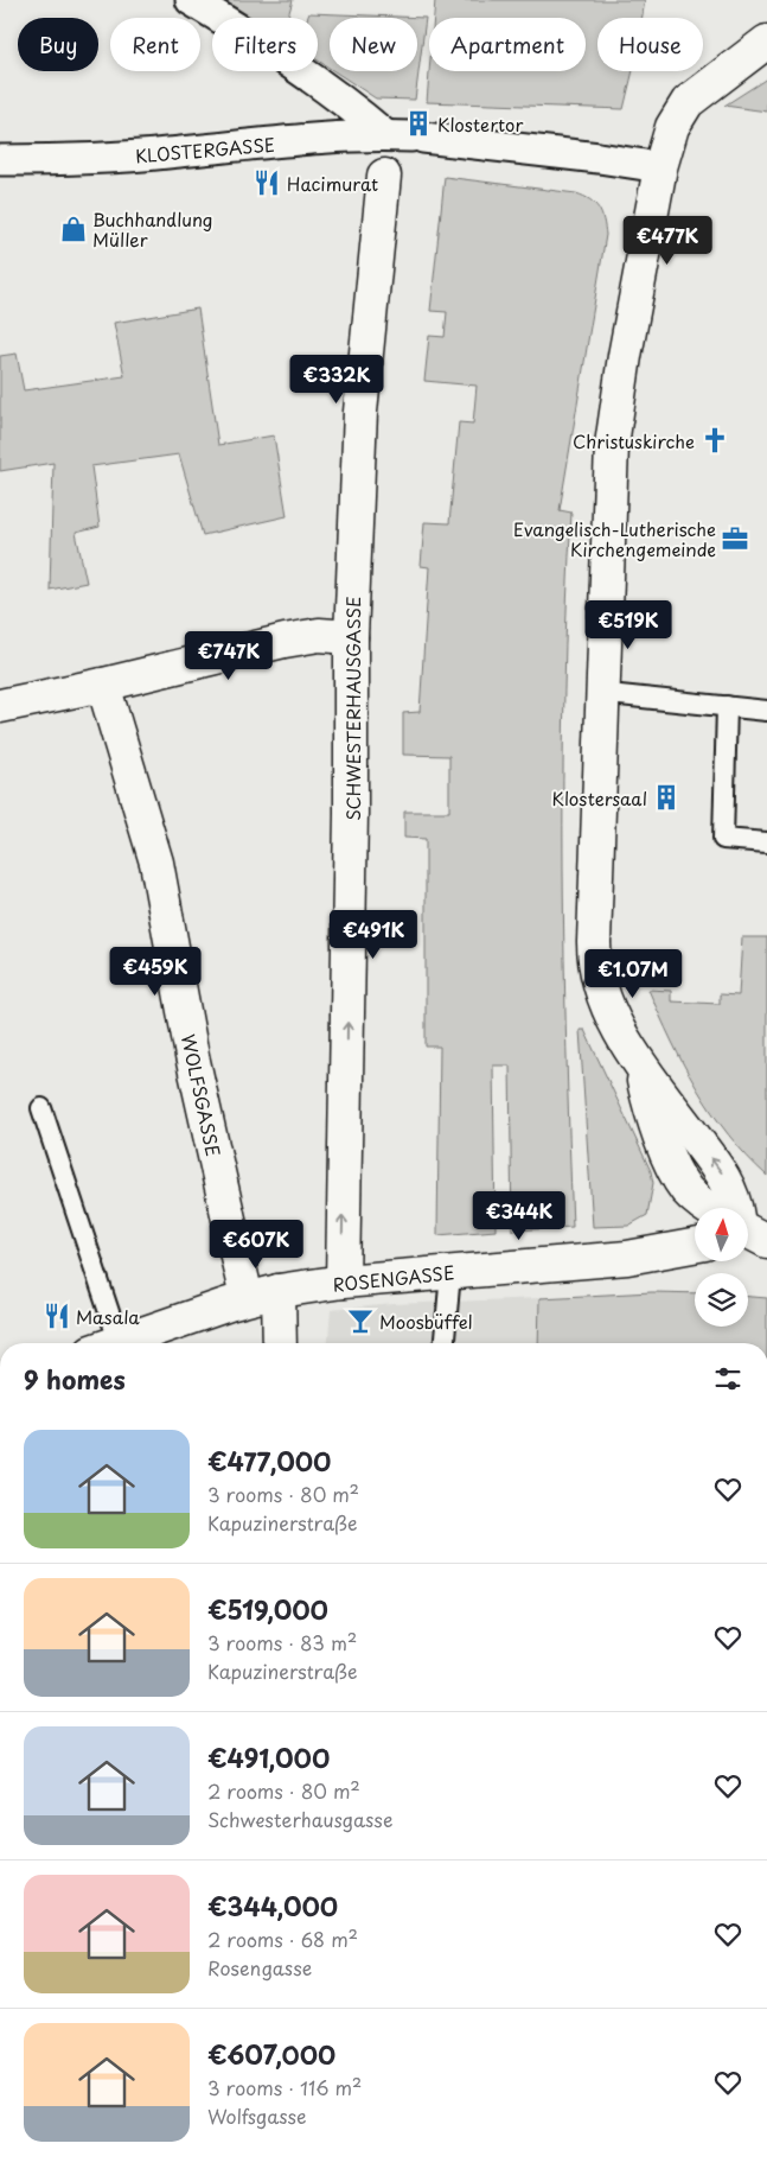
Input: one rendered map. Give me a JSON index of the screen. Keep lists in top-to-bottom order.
{
  "streets": {
    "street": [
      "KLOSTERGASSE",
      "SCHWESTERHAUSGASSE",
      "WOLFSGASSE",
      "ROSENGASSE"
    ]
  },
  "crossings": [
    ["KLOSTERGASSE", "SCHWESTERHAUSGASSE"],
    ["SCHWESTERHAUSGASSE", "ROSENGASSE"],
    ["WOLFSGASSE", "ROSENGASSE"]
  ],
  "places": {
    "building": ["Klostertor", "Klostersaal"],
    "restaurant": ["Hacimurat", "Masala"],
    "shop": ["Buchhandlung Müller"],
    "church": ["Christuskirche"],
    "office": ["Evangelisch-Lutherische Kirchengemeinde"],
    "bar": ["Moosbüffel"]
  },
  "north": "top",
  "page": {
    "chip": [
      "Buy",
      "Rent",
      "Filters",
      "New",
      "Apartment",
      "House"
    ],
    "price": [
      "€477K",
      "€332K",
      "€519K",
      "€747K",
      "€491K",
      "€459K",
      "€1.07M",
      "€344K",
      "€607K"
    ],
    "heading": "9 homes",
    "list": [
      {
        "name": "€477,000",
        "note": "3 rooms · 80 m² · Kapuzinerstraße"
      },
      {
        "name": "€519,000",
        "note": "3 rooms · 83 m² · Kapuzinerstraße"
      },
      {
        "name": "€491,000",
        "note": "2 rooms · 80 m² · Schwesterhausgasse"
      },
      {
        "name": "€344,000",
        "note": "2 rooms · 68 m² · Rosengasse"
      },
      {
        "name": "€607,000",
        "note": "3 rooms · 116 m² · Wolfsgasse"
      }
    ]
  }
}
